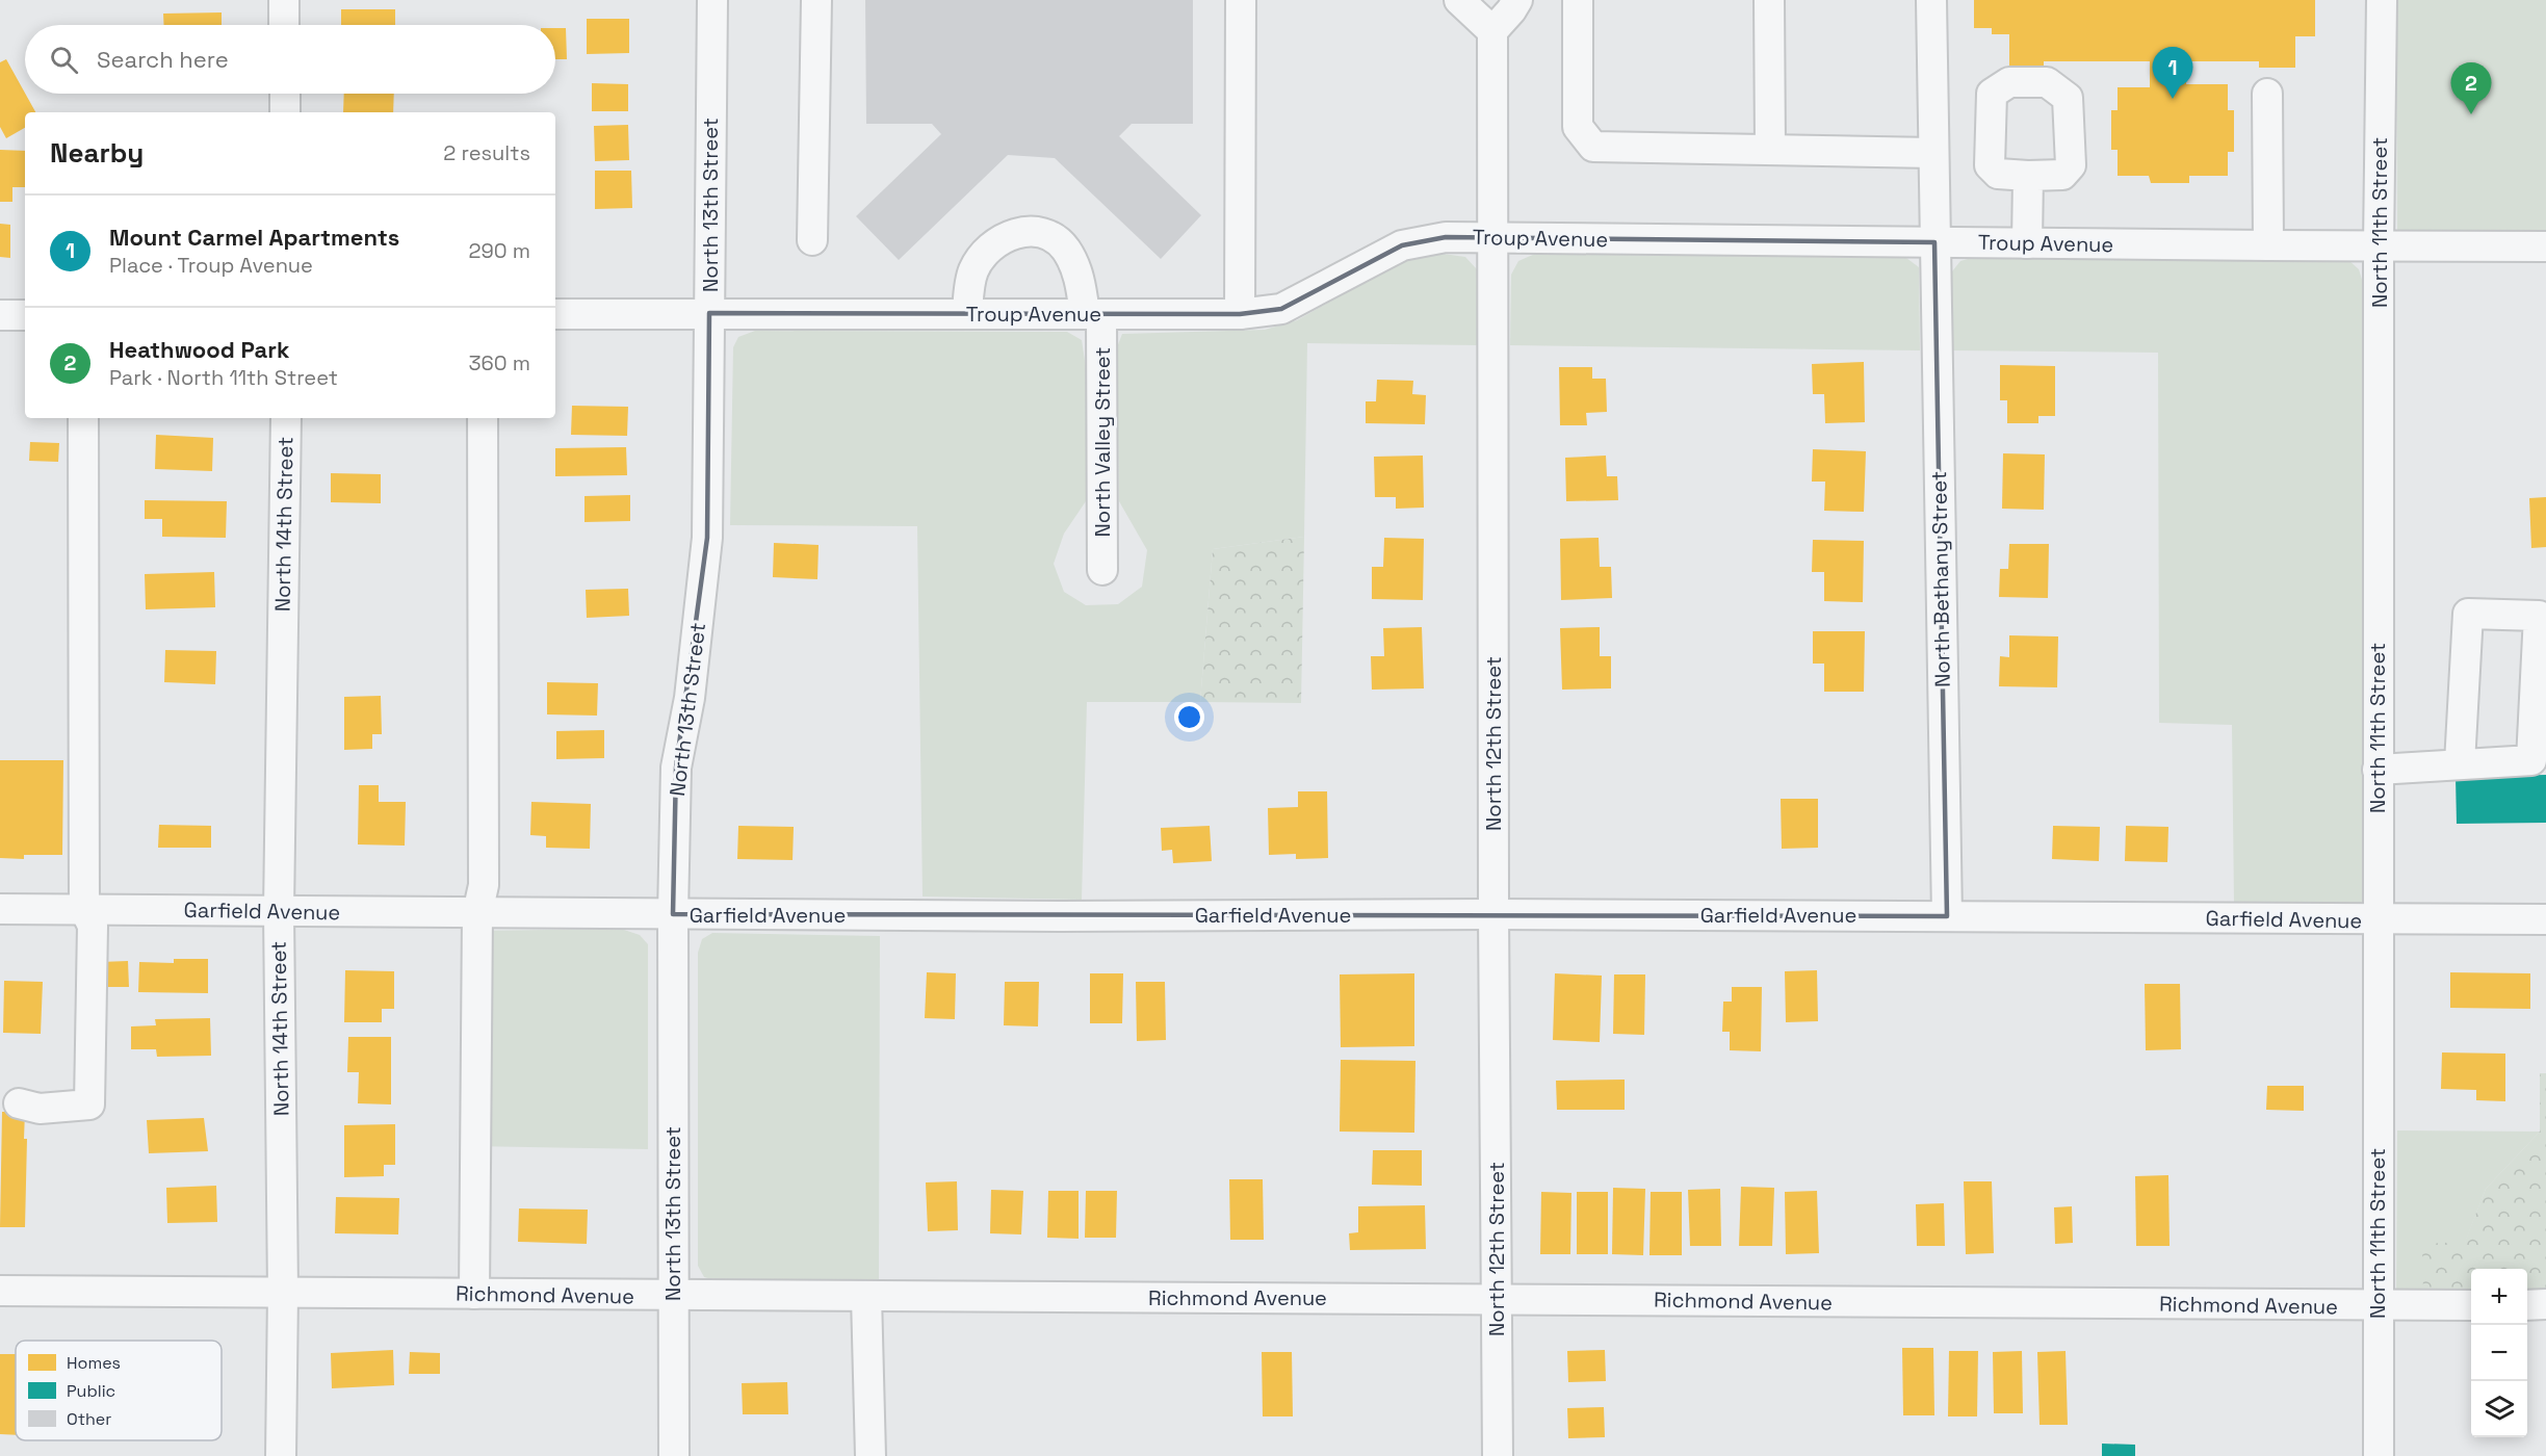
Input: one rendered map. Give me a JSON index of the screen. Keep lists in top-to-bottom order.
{
  "streets": {
    "street": [
      "North 13th Street",
      "North 11th Street",
      "Troup Avenue",
      "North Valley Street",
      "North 14th Street",
      "North Bethany Street",
      "North 12th Street",
      "Garfield Avenue",
      "Richmond Avenue"
    ]
  },
  "crossings": [
    ["North 13th Street", "Troup Avenue"],
    ["North 13th Street", "Garfield Avenue"],
    ["North 13th Street", "Richmond Avenue"],
    ["North 11th Street", "Troup Avenue"],
    ["North 11th Street", "Garfield Avenue"],
    ["North 11th Street", "Richmond Avenue"],
    ["Troup Avenue", "North Valley Street"],
    ["Troup Avenue", "North Bethany Street"],
    ["Troup Avenue", "North 12th Street"],
    ["North 14th Street", "Garfield Avenue"],
    ["North 14th Street", "Richmond Avenue"],
    ["North Bethany Street", "Garfield Avenue"],
    ["North 12th Street", "Garfield Avenue"],
    ["North 12th Street", "Richmond Avenue"]
  ],
  "legend": ["Homes", "Public", "Other"],
  "page": {
    "search": "Search here",
    "pins": ["1", "2"],
    "heading": ["Nearby", "2 results"],
    "list": [
      {
        "mark": "1",
        "name": "Mount Carmel Apartments",
        "note": "Place · Troup Avenue",
        "value": "290 m"
      },
      {
        "mark": "2",
        "name": "Heathwood Park",
        "note": "Park · North 11th Street",
        "value": "360 m"
      }
    ],
    "map_buttons": ["+", "−"]
  }
}
